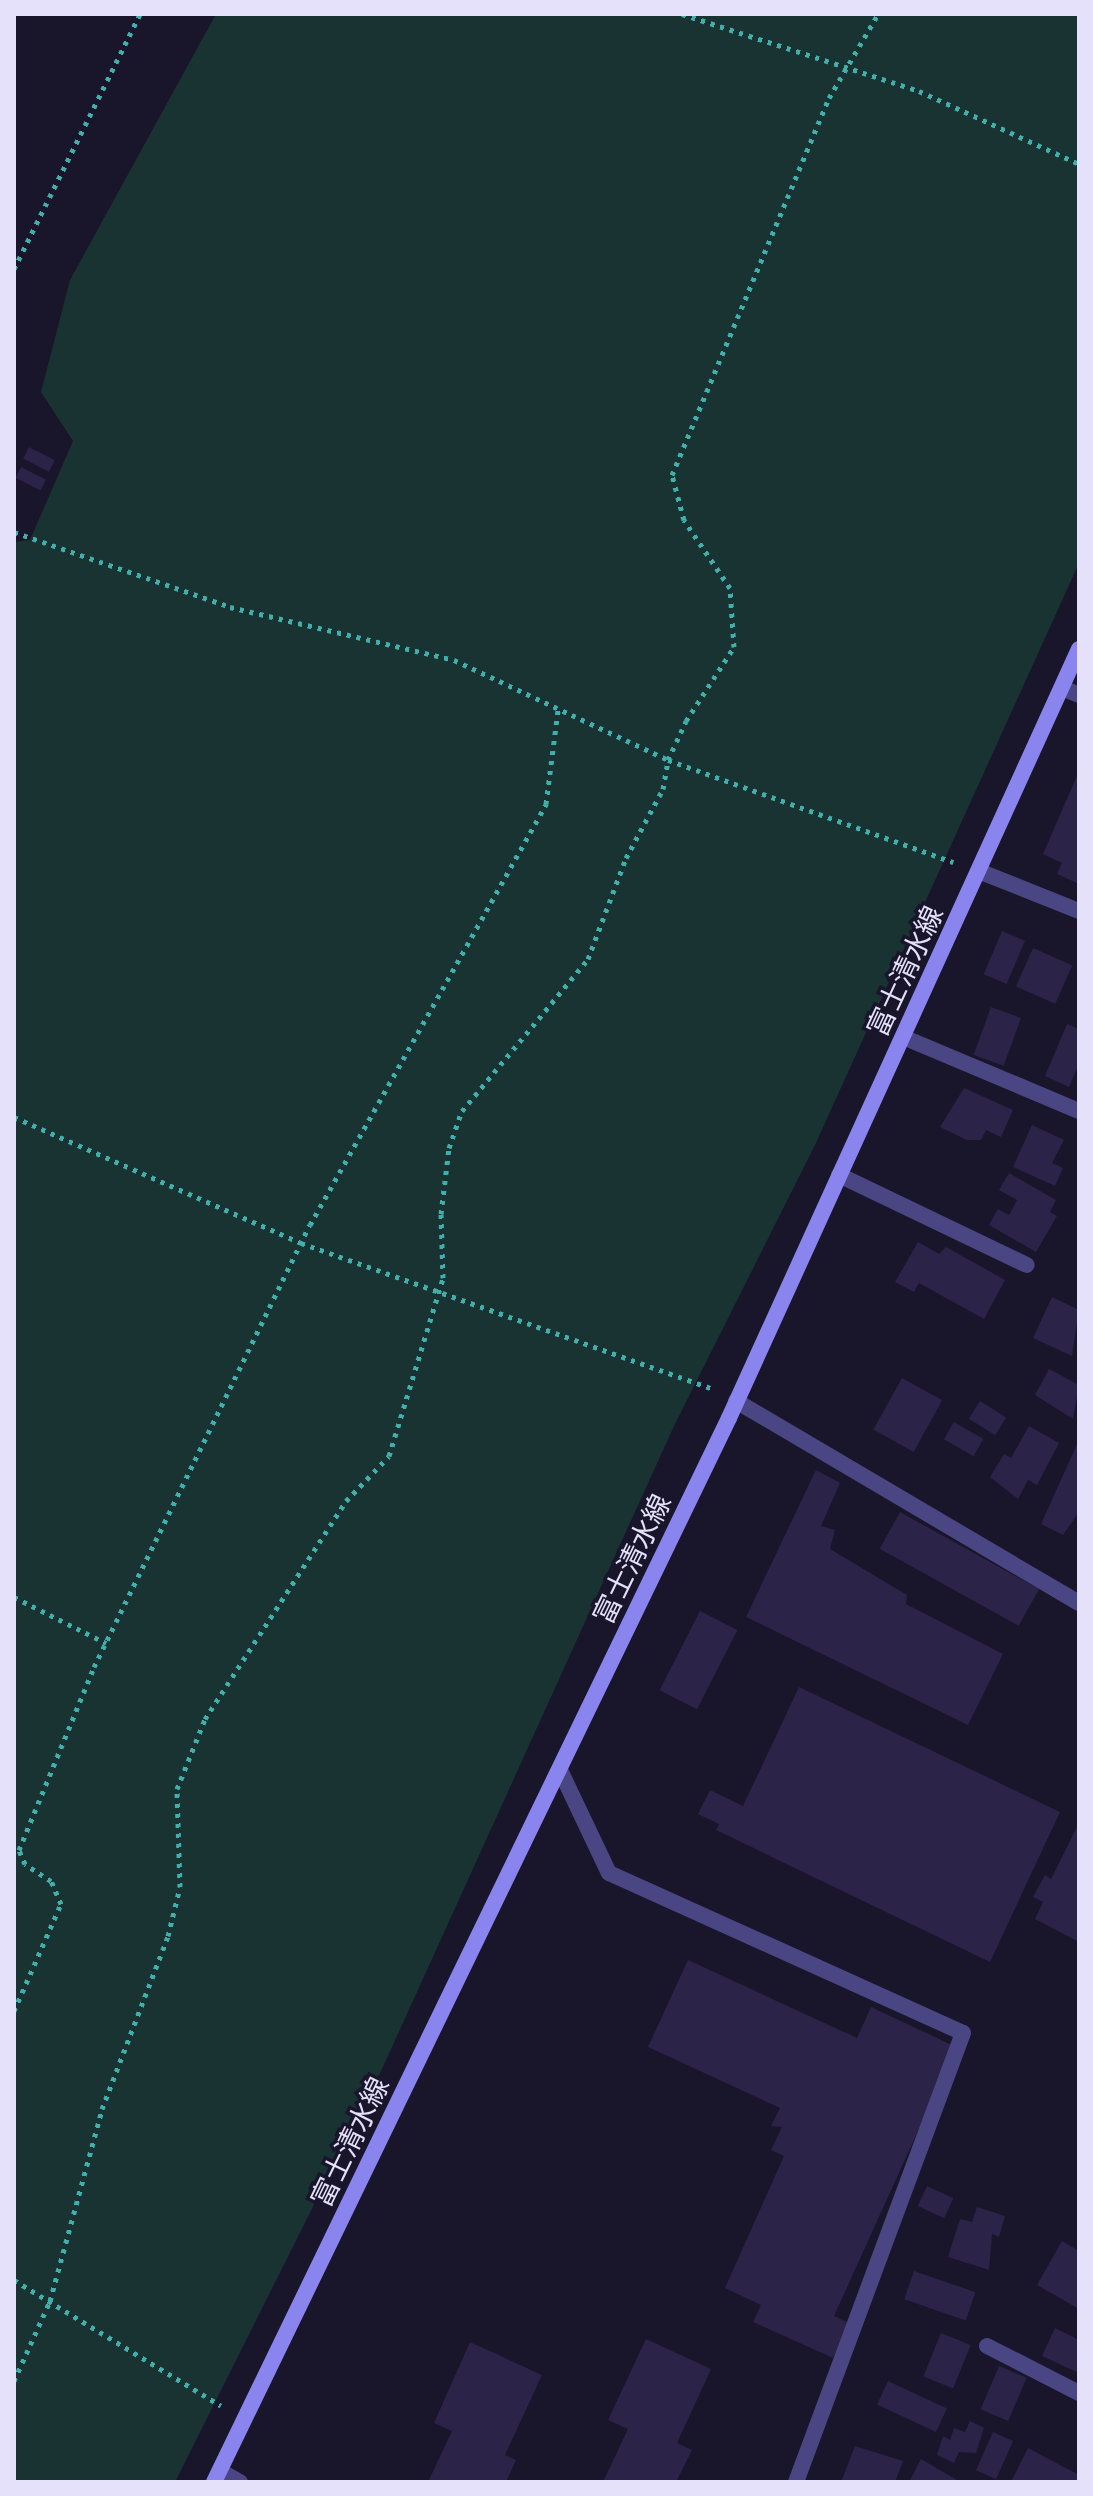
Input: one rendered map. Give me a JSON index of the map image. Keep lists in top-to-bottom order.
{
  "streets": {
    "main road": ["富士清水線"]
  }
}
